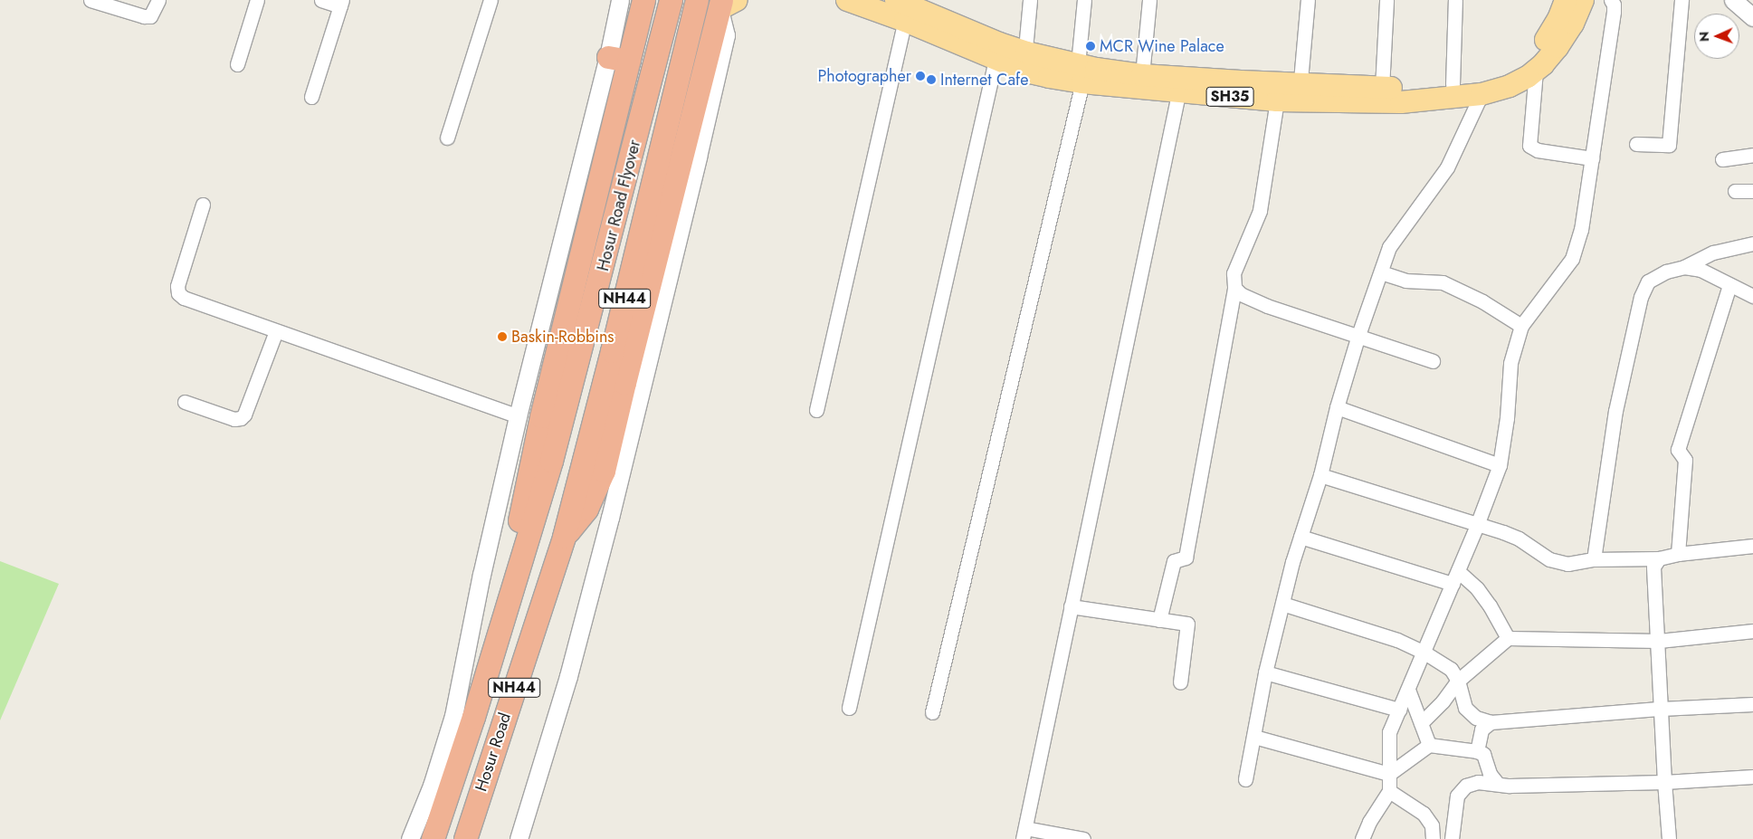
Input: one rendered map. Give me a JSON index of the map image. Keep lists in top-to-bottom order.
{
  "streets": {
    "highway": ["Hosur Road Flyover", "NH44", "Hosur Road"],
    "main road": ["SH35"]
  },
  "crossings": [
    ["Hosur Road Flyover", "Hosur Road"]
  ],
  "places": [
    "MCR Wine Palace",
    "Photographer",
    "Internet Cafe",
    "Baskin-Robbins"
  ],
  "north": "left"
}
